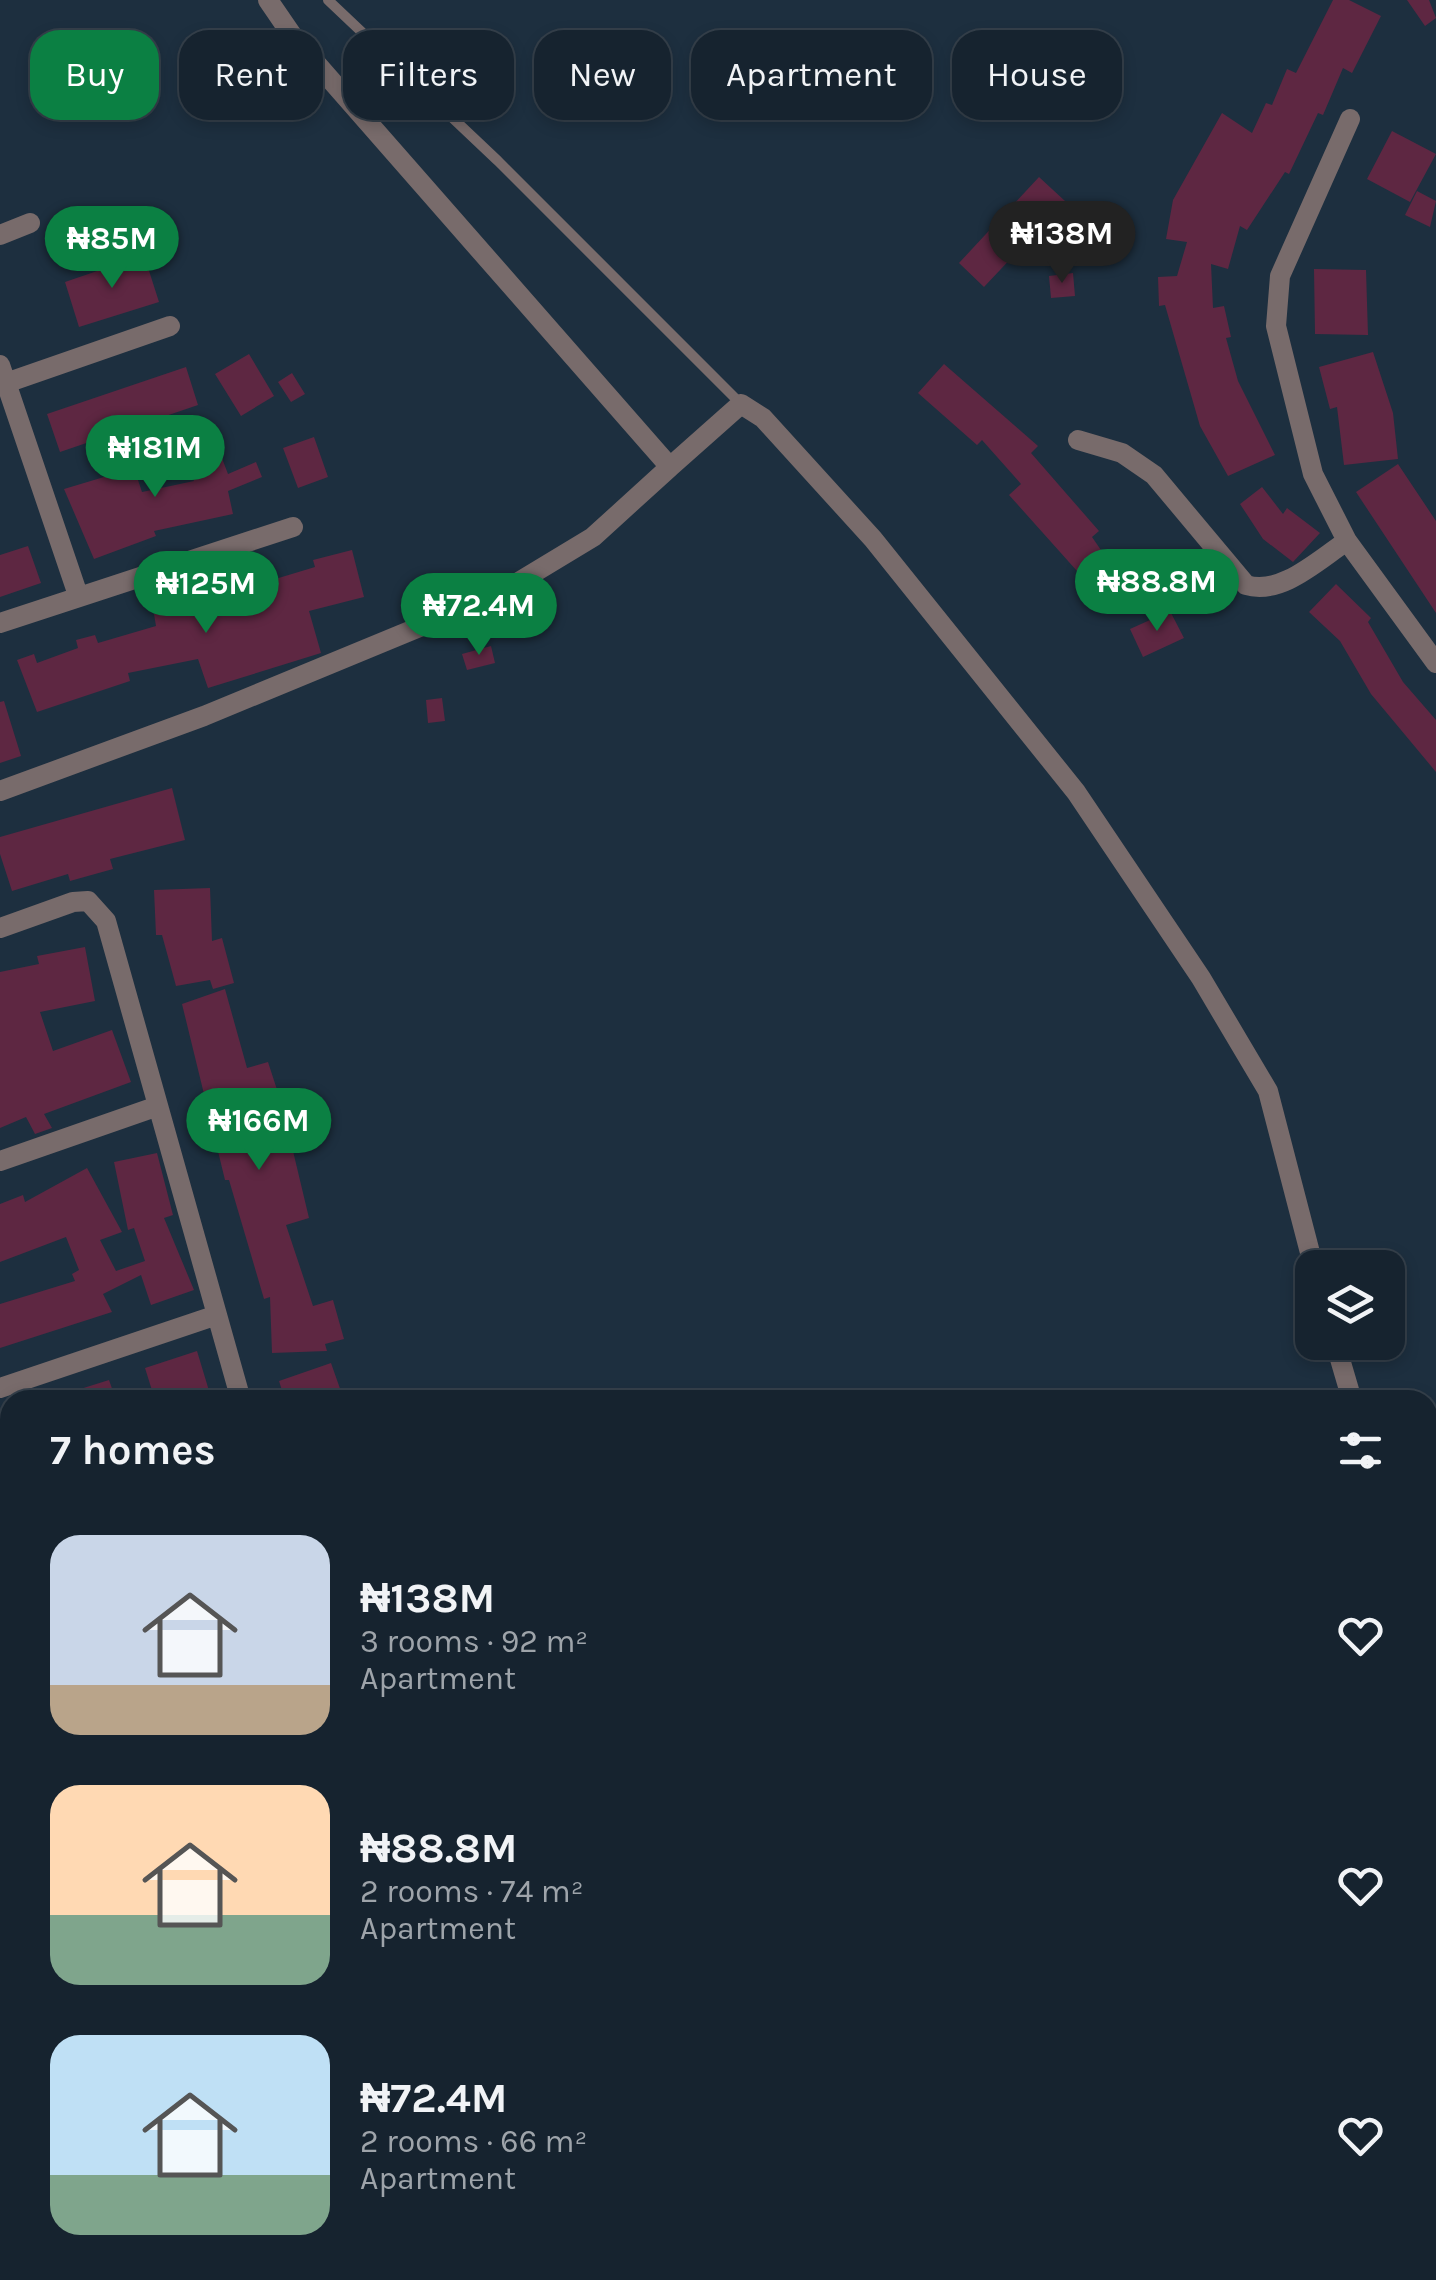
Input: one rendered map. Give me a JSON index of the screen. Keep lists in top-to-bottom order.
{
  "page": {
    "chip": [
      "Buy",
      "Rent",
      "Filters",
      "New",
      "Apartment",
      "House"
    ],
    "price": [
      "₦138M",
      "₦85M",
      "₦181M",
      "₦88.8M",
      "₦125M",
      "₦72.4M",
      "₦166M"
    ],
    "heading": "7 homes",
    "list": [
      {
        "name": "₦138M",
        "note": "3 rooms · 92 m² · Apartment"
      },
      {
        "name": "₦88.8M",
        "note": "2 rooms · 74 m² · Apartment"
      },
      {
        "name": "₦72.4M",
        "note": "2 rooms · 66 m² · Apartment"
      }
    ]
  }
}
